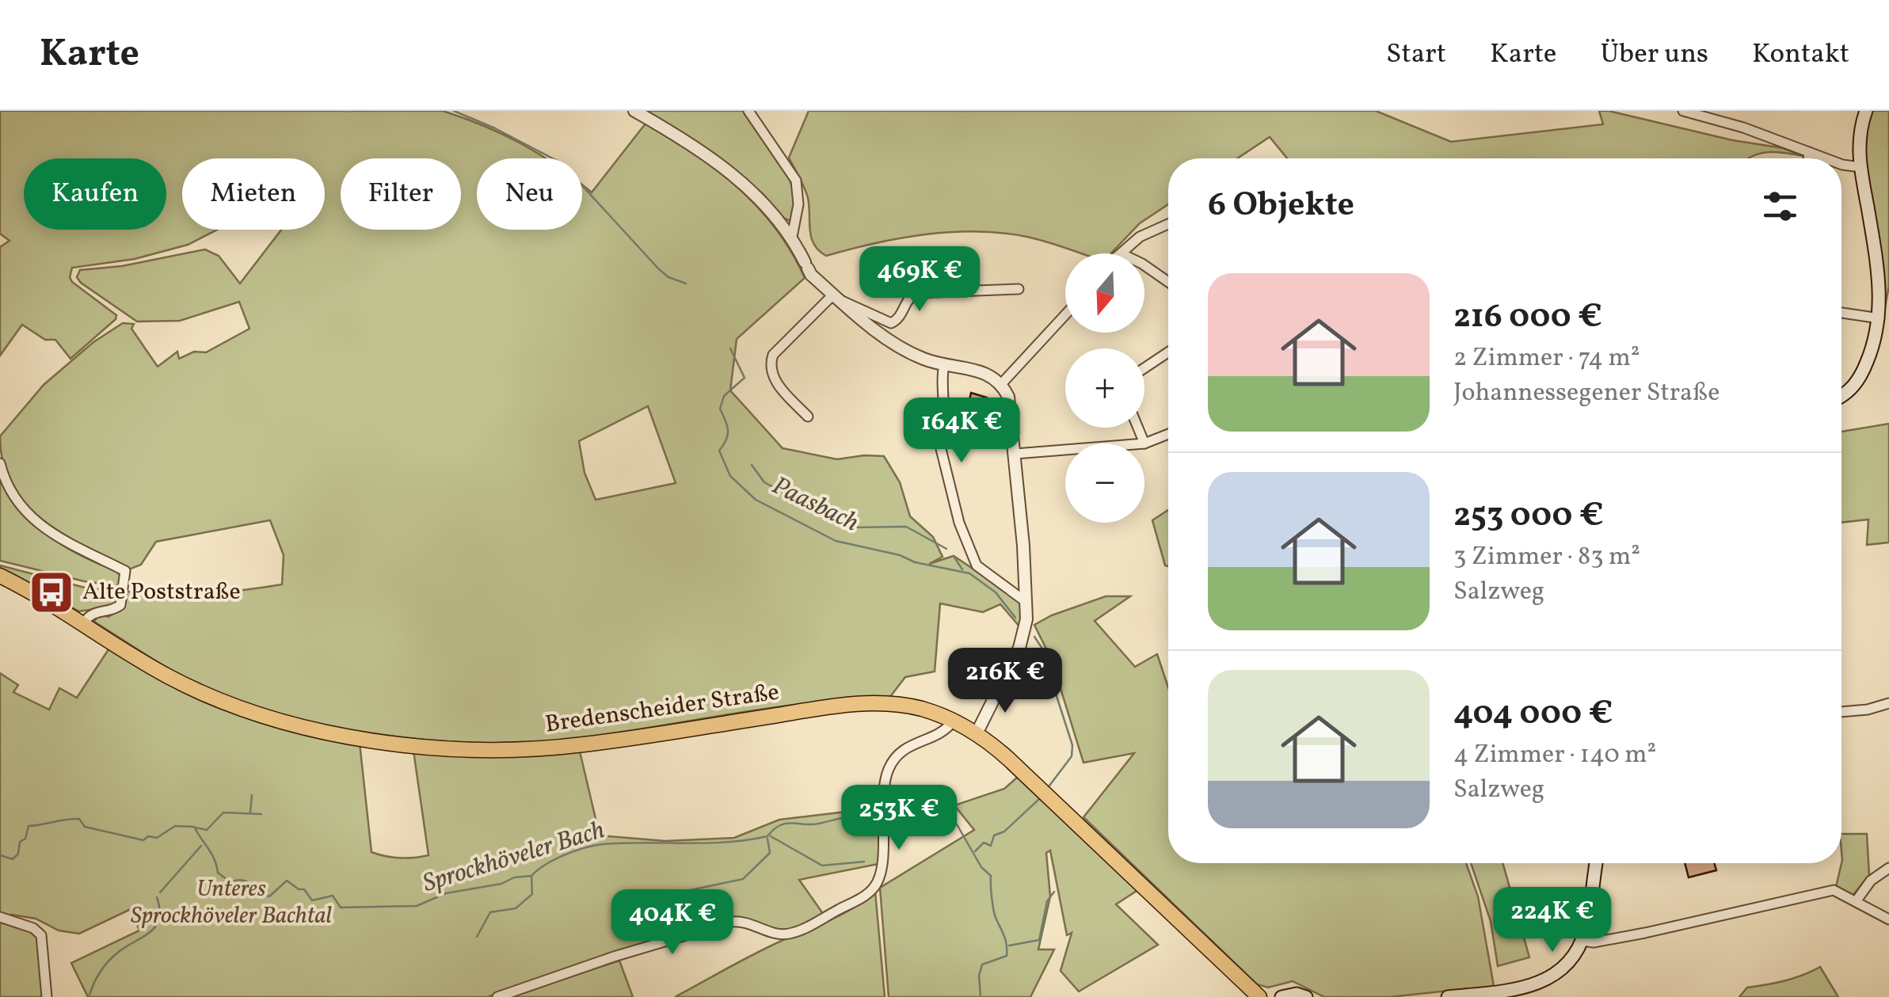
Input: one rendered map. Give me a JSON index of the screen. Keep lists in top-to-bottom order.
{
  "streets": {
    "main road": ["Bredenscheider Straße"]
  },
  "water": ["Paasbach", "Sprockhöveler Bach"],
  "parks": ["Unteres Sprockhöveler Bachtal"],
  "places": {
    "bus stop": ["Alte Poststraße"]
  },
  "north": "bottom",
  "page": {
    "header": "Karte",
    "nav": [
      "Start",
      "Karte",
      "Über uns",
      "Kontakt"
    ],
    "chip": [
      "Kaufen",
      "Mieten",
      "Filter",
      "Neu"
    ],
    "heading": "6 Objekte",
    "price": [
      "469K €",
      "164K €",
      "216K €",
      "253K €",
      "224K €",
      "404K €"
    ],
    "map_buttons": ["+", "−"],
    "list": [
      {
        "name": "216 000 €",
        "note": "2 Zimmer · 74 m² · Johannessegener Straße"
      },
      {
        "name": "253 000 €",
        "note": "3 Zimmer · 83 m² · Salzweg"
      },
      {
        "name": "404 000 €",
        "note": "4 Zimmer · 140 m² · Salzweg"
      }
    ]
  }
}
